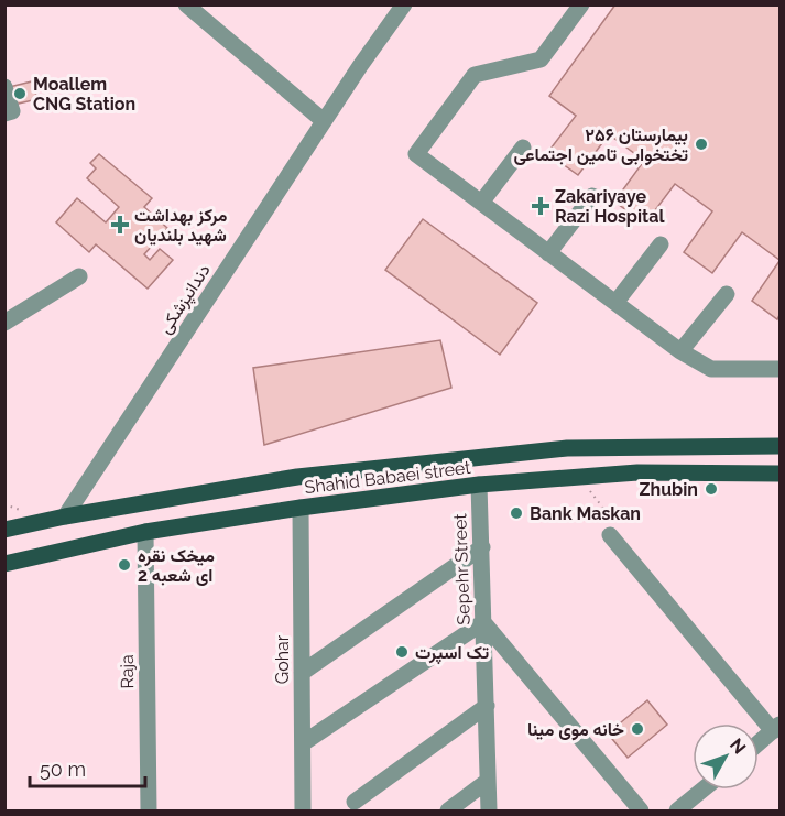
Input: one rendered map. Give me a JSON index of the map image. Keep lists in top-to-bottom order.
{
  "streets": {
    "main road": ["Shahid Babaei street"],
    "street": [
      "دندانپزشکی",
      "Sepehr Street",
      "Gohar",
      "Raja"
    ]
  },
  "crossings": [
    ["دندانپزشکی", "Shahid Babaei street"],
    ["Shahid Babaei street", "Sepehr Street"],
    ["Shahid Babaei street", "Gohar"],
    ["Shahid Babaei street", "Raja"]
  ],
  "places": {
    "other": [
      "Moallem CNG Station",
      "بیمارستان ۲۵۶ تختخوابی تامین اجتماعی",
      "Zhubin",
      "Bank Maskan",
      "میخک نقره ای شعبه 2",
      "تک اسپرت",
      "خانه موی مینا"
    ],
    "health": ["Zakariyaye Razi Hospital", "مرکز بهداشت شهید بلندیان"]
  },
  "scale_bar": "50 m",
  "north": "top right"
}
